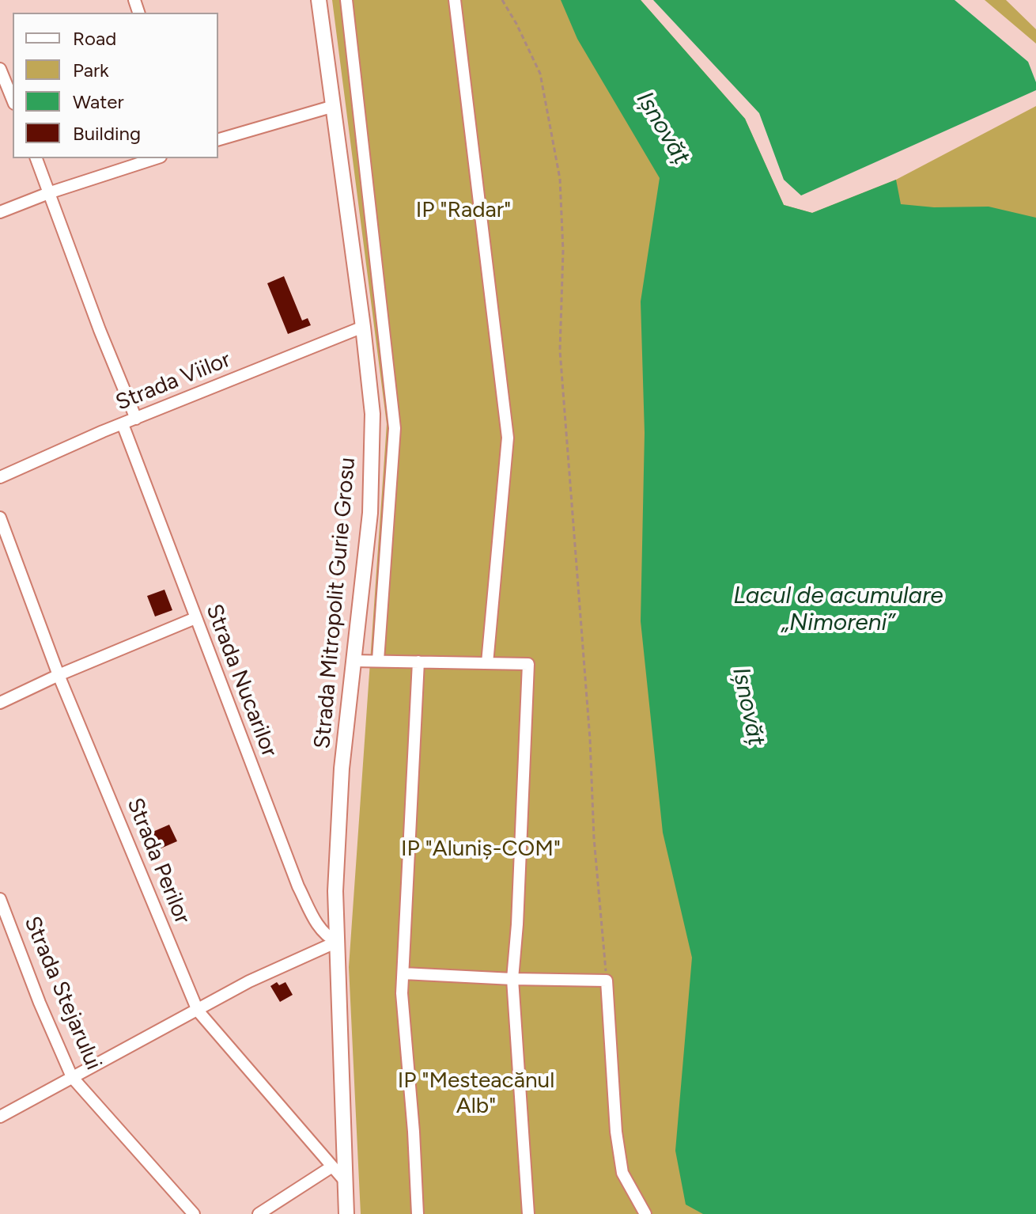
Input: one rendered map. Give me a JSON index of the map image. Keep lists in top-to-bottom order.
{
  "streets": {
    "main road": ["Strada Mitropolit Gurie Grosu"],
    "street": [
      "Strada Viilor",
      "Strada Nucarilor",
      "Strada Perilor",
      "Strada Stejarului"
    ]
  },
  "crossings": [
    ["Strada Viilor", "Strada Mitropolit Gurie Grosu"],
    ["Strada Viilor", "Strada Nucarilor"],
    ["Strada Mitropolit Gurie Grosu", "Strada Nucarilor"],
    ["Strada Mitropolit Gurie Grosu", "Strada Perilor"]
  ],
  "water": ["Ișnovăț", "Lacul de acumulare „Nimoreni”"],
  "parks": ["IP \"Radar\"", "IP \"Aluniș-COM\"", "IP \"Mesteacănul Alb\""],
  "legend": [
    "Road",
    "Park",
    "Water",
    "Building"
  ]
}
